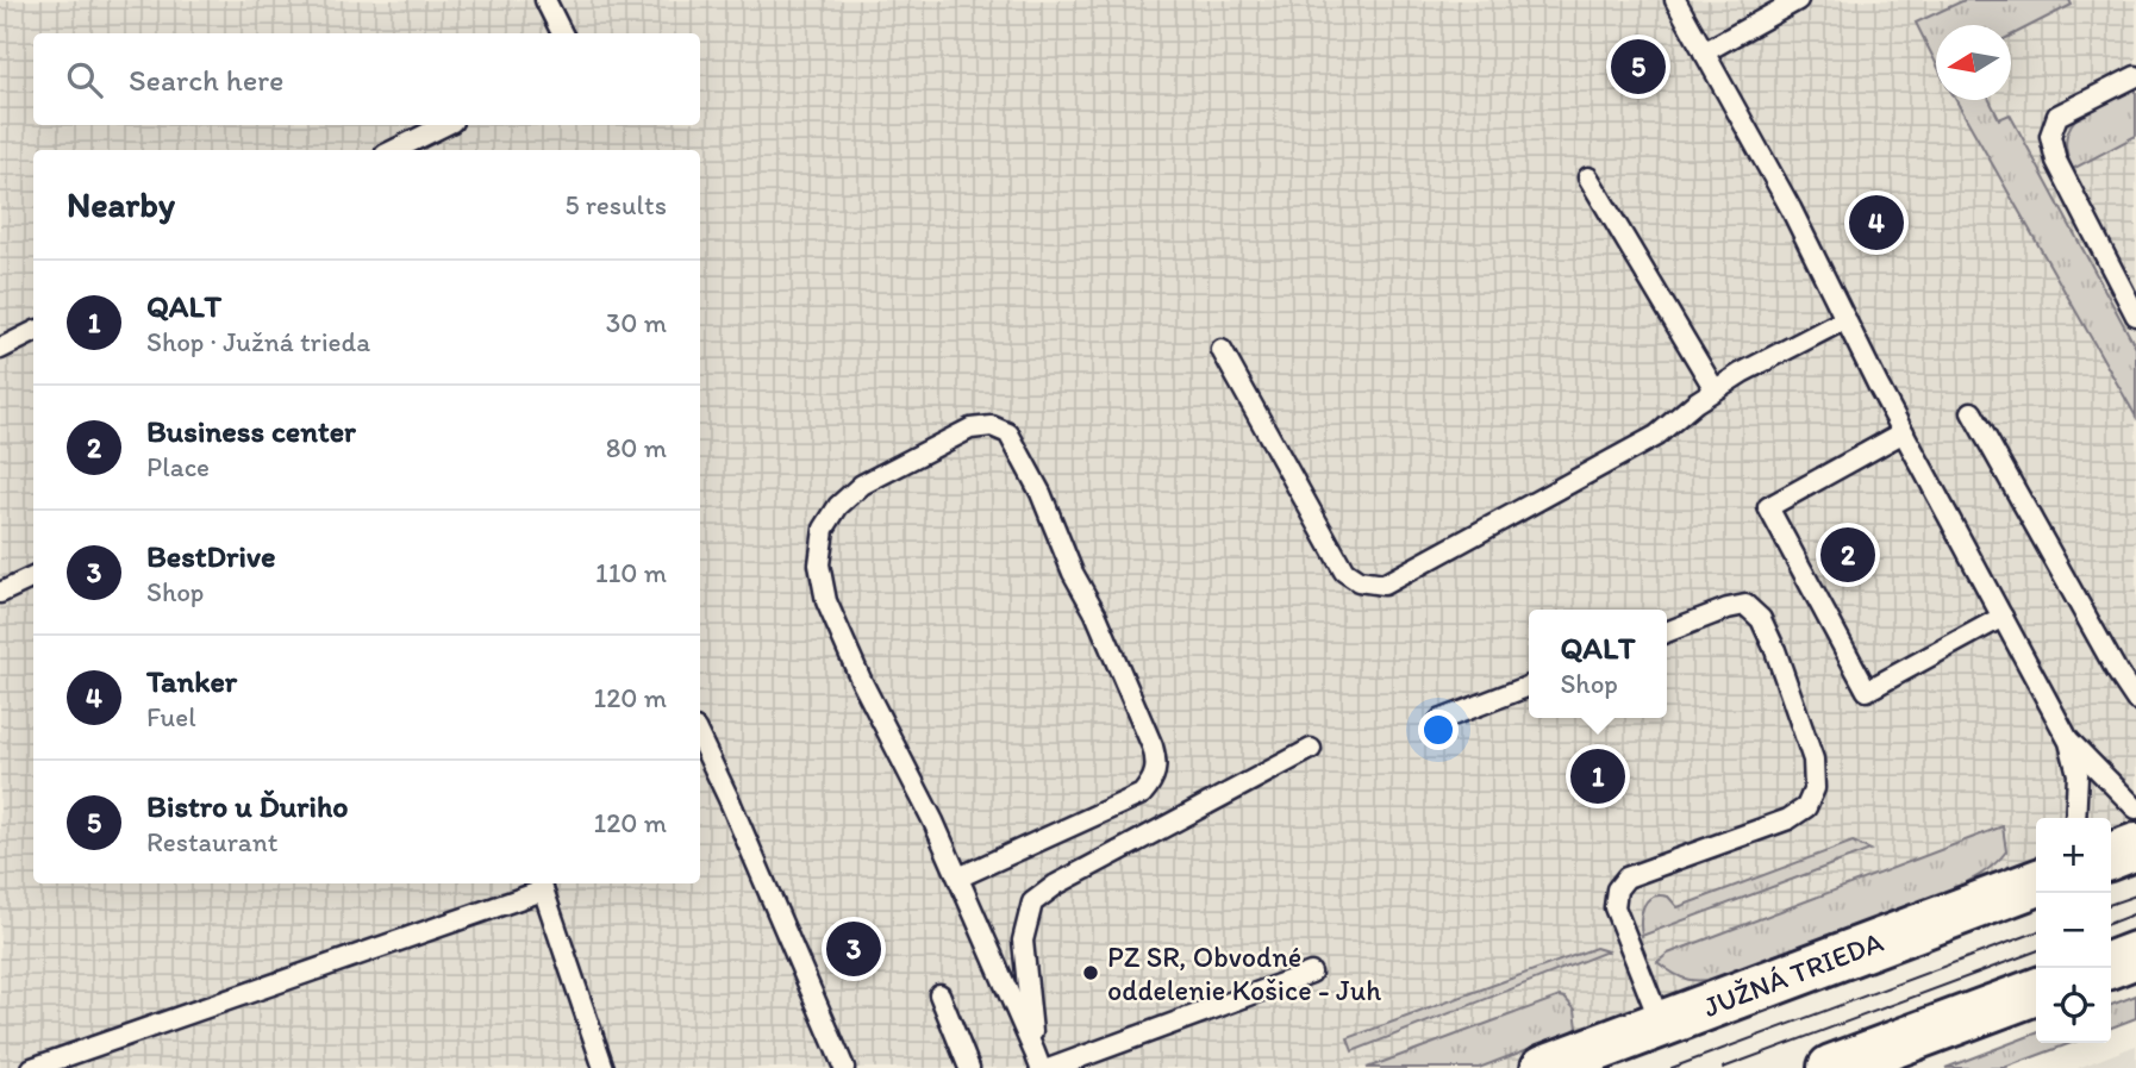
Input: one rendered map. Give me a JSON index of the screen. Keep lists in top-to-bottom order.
{
  "streets": {
    "street": ["JUŽNÁ TRIEDA"]
  },
  "places": ["PZ SR, Obvodné oddelenie Košice - Juh"],
  "north": "left",
  "page": {
    "search": "Search here",
    "pins": [
      "5",
      "4",
      "2",
      "1",
      "3"
    ],
    "heading": ["Nearby", "5 results"],
    "list": [
      {
        "mark": "1",
        "name": "QALT",
        "note": "Shop · Južná trieda",
        "value": "30 m"
      },
      {
        "mark": "2",
        "name": "Business center",
        "note": "Place",
        "value": "80 m"
      },
      {
        "mark": "3",
        "name": "BestDrive",
        "note": "Shop",
        "value": "110 m"
      },
      {
        "mark": "4",
        "name": "Tanker",
        "note": "Fuel",
        "value": "120 m"
      },
      {
        "mark": "5",
        "name": "Bistro u Ďuriho",
        "note": "Restaurant",
        "value": "120 m"
      }
    ],
    "popup": ["QALT", "Shop"],
    "map_buttons": ["+", "−"]
  }
}
